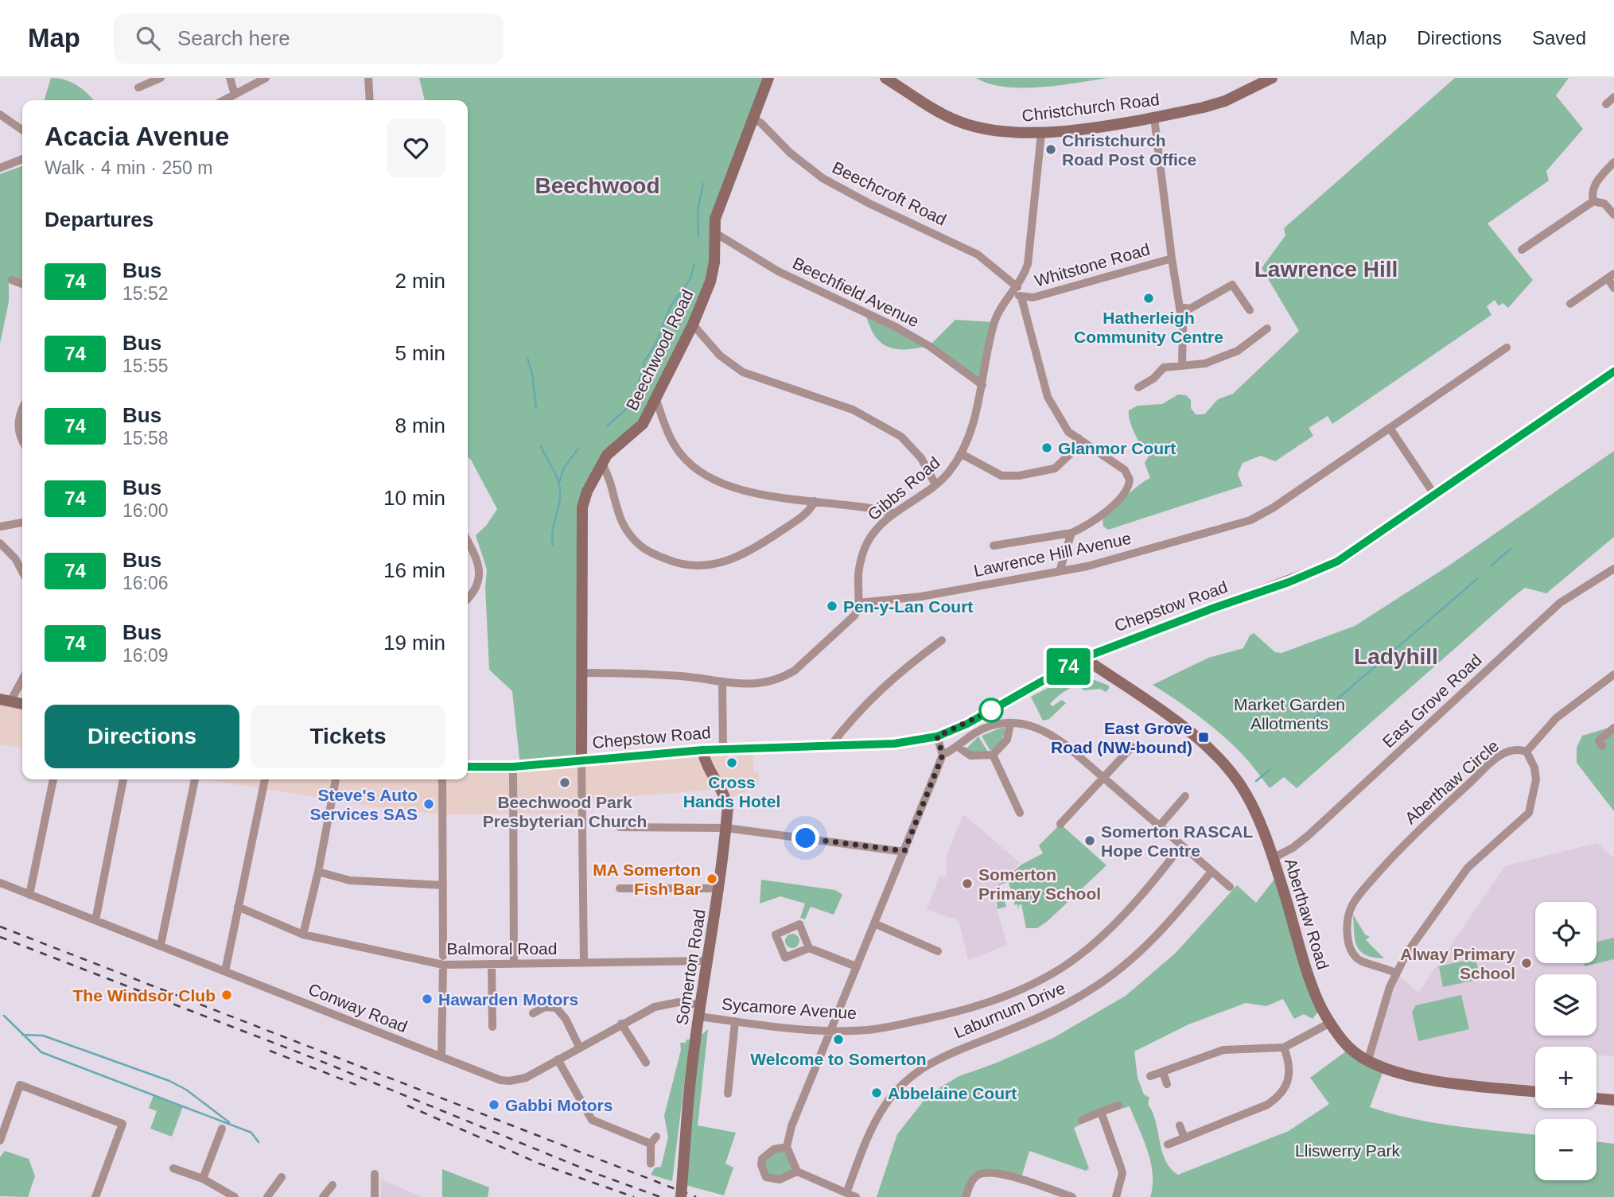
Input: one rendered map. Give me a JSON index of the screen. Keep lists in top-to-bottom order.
{
  "streets": {
    "street": [
      "Christchurch Road",
      "Beechcroft Road",
      "Whitstone Road",
      "Beechfield Avenue",
      "Beechwood Road",
      "Gibbs Road",
      "Lawrence Hill Avenue",
      "Chepstow Road",
      "East Grove Road",
      "Aberthaw Circle",
      "Aberthaw Road",
      "Balmoral Road",
      "Somerton Road",
      "Conway Road",
      "Sycamore Avenue",
      "Laburnum Drive"
    ]
  },
  "crossings": [
    ["Christchurch Road", "Whitstone Road"],
    ["Christchurch Road", "Gibbs Road"],
    ["Beechcroft Road", "Whitstone Road"],
    ["Beechcroft Road", "Beechwood Road"],
    ["Beechcroft Road", "Gibbs Road"],
    ["Whitstone Road", "Gibbs Road"],
    ["Beechfield Avenue", "Beechwood Road"],
    ["Beechfield Avenue", "Gibbs Road"],
    ["Beechwood Road", "Chepstow Road"],
    ["Gibbs Road", "Lawrence Hill Avenue"],
    ["Chepstow Road", "Aberthaw Road"],
    ["Chepstow Road", "Somerton Road"],
    ["East Grove Road", "Aberthaw Road"],
    ["Aberthaw Circle", "Aberthaw Road"],
    ["Balmoral Road", "Somerton Road"],
    ["Somerton Road", "Conway Road"],
    ["Somerton Road", "Sycamore Avenue"],
    ["Conway Road", "Sycamore Avenue"]
  ],
  "districts": ["Beechwood", "Lawrence Hill", "Ladyhill"],
  "parks": ["Market Garden Allotments", "Lliswerry Park"],
  "places": {
    "other": [
      "Christchurch Road Post Office",
      "Hatherleigh Community Centre",
      "Glanmor Court",
      "Pen-y-Lan Court",
      "Cross Hands Hotel",
      "Beechwood Park Presbyterian Church",
      "Steve's Auto Services SAS",
      "Somerton RASCAL Hope Centre",
      "MA Somerton Fish Bar",
      "Somerton Primary School",
      "Alway Primary School",
      "The Windsor Club",
      "Hawarden Motors",
      "Welcome to Somerton",
      "Abbelaine Court",
      "Gabbi Motors"
    ],
    "transit": ["East Grove Road (NW-bound)"]
  },
  "lines": ["bus line 74"],
  "page": {
    "header": "Map",
    "search": "Search here",
    "nav": ["Map", "Directions", "Saved"],
    "on_map": "74",
    "heading": [
      ["Acacia Avenue", "Walk · 4 min · 250 m"],
      "Departures"
    ],
    "list": [
      {
        "mark": "74",
        "name": "Bus",
        "note": "15:52",
        "value": "2 min"
      },
      {
        "mark": "74",
        "name": "Bus",
        "note": "15:55",
        "value": "5 min"
      },
      {
        "mark": "74",
        "name": "Bus",
        "note": "15:58",
        "value": "8 min"
      },
      {
        "mark": "74",
        "name": "Bus",
        "note": "16:00",
        "value": "10 min"
      },
      {
        "mark": "74",
        "name": "Bus",
        "note": "16:06",
        "value": "16 min"
      },
      {
        "mark": "74",
        "name": "Bus",
        "note": "16:09",
        "value": "19 min"
      }
    ],
    "buttons": ["Directions", "Tickets"],
    "map_buttons": ["+", "−"]
  }
}
